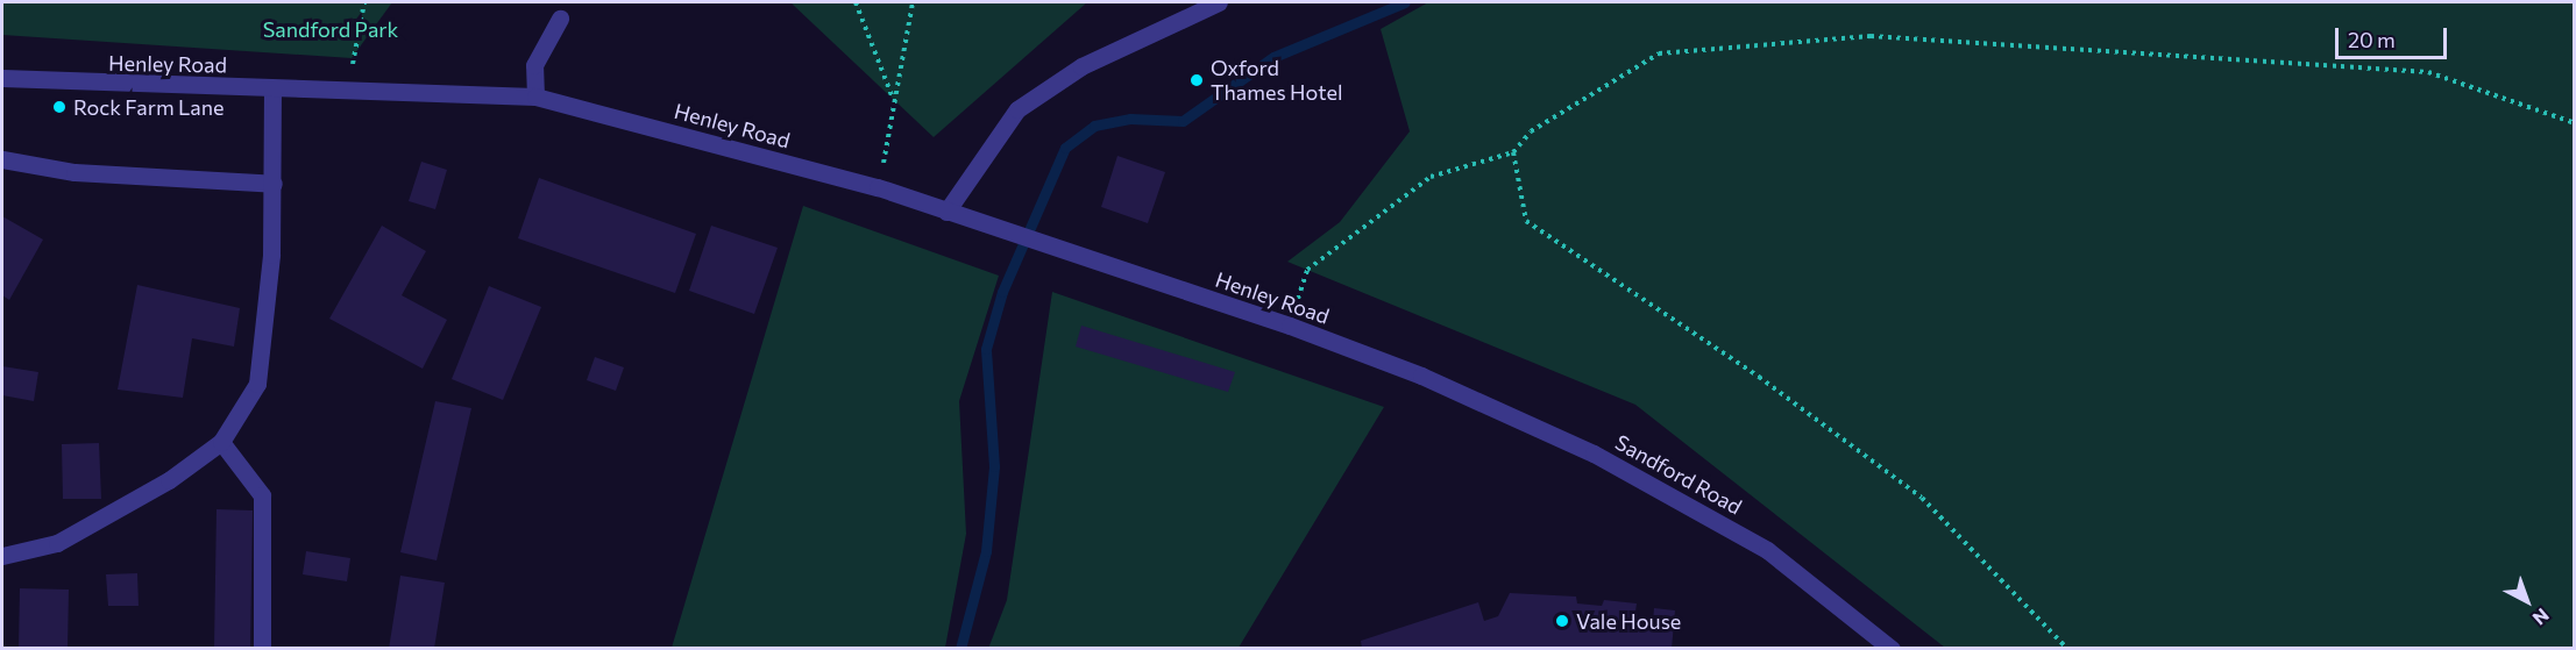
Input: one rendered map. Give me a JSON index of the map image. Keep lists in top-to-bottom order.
{
  "streets": {
    "street": ["Henley Road", "Sandford Road"]
  },
  "crossings": [
    ["Henley Road", "Sandford Road"]
  ],
  "parks": ["Sandford Park"],
  "places": ["Oxford Thames Hotel", "Rock Farm Lane", "Vale House"],
  "scale_bar": "20 m",
  "north": "bottom right"
}
